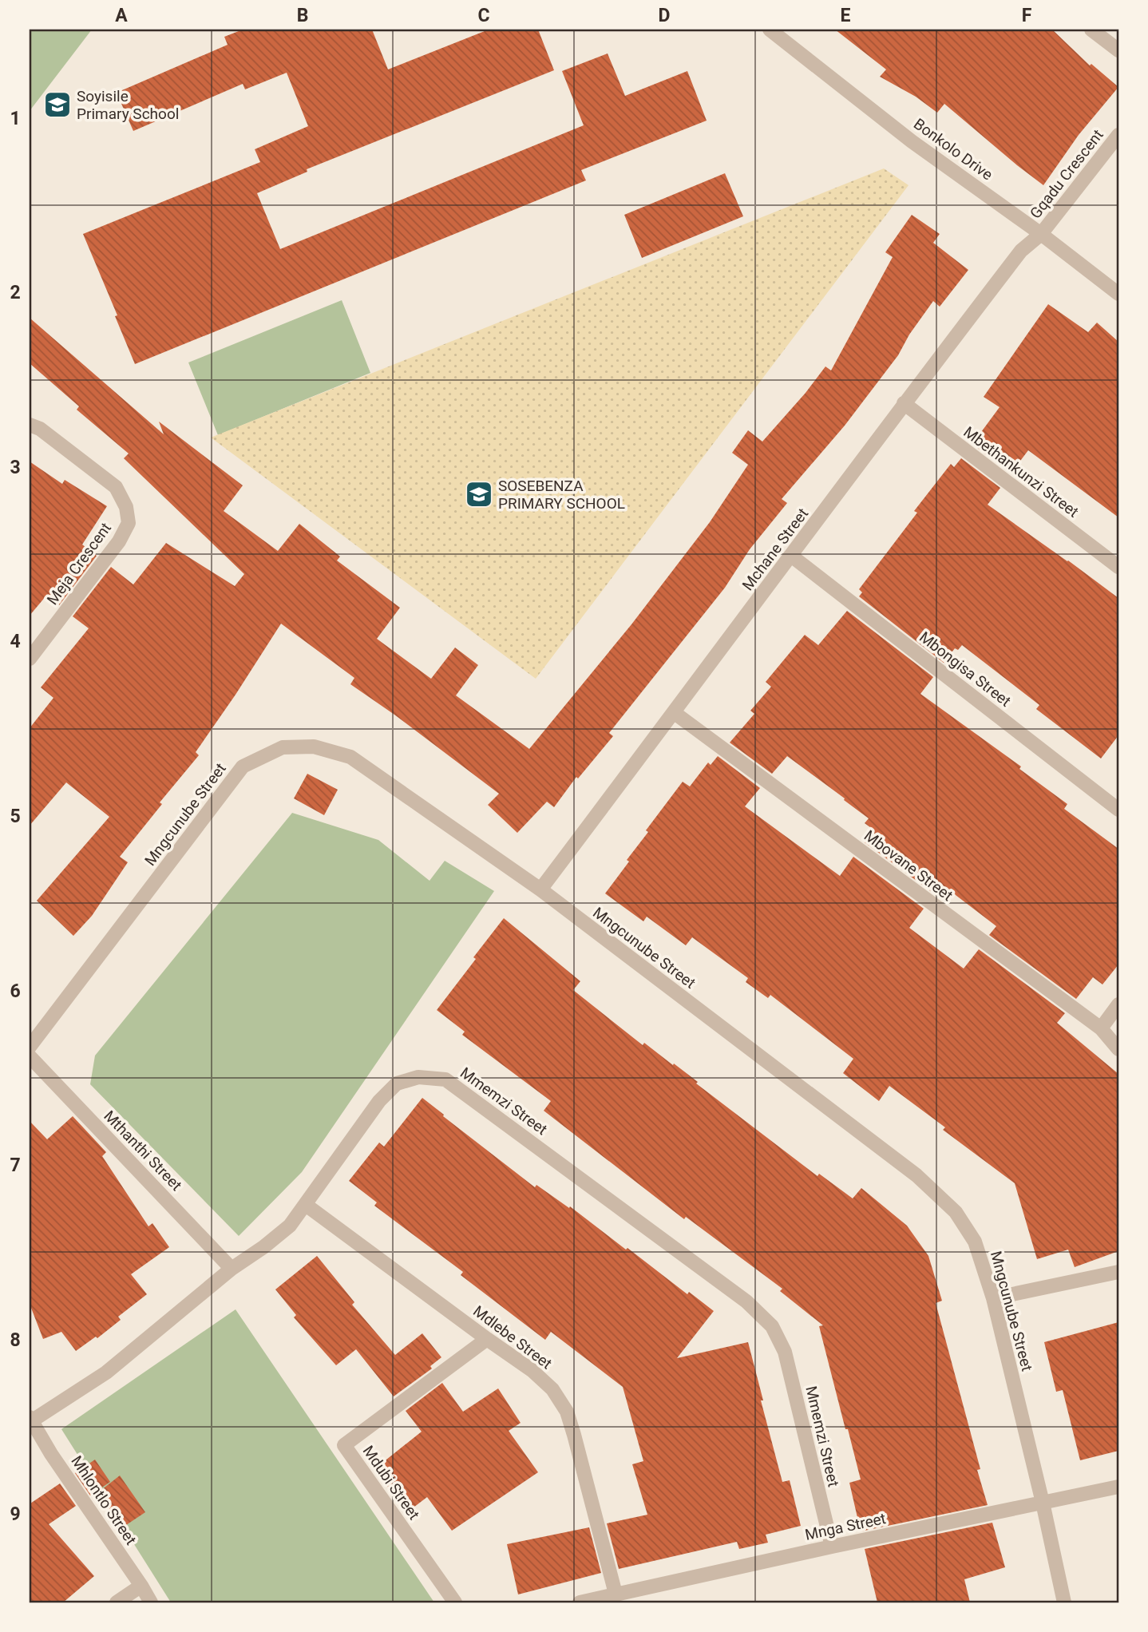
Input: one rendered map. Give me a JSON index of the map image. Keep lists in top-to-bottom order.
{
  "streets": {
    "street": [
      "Bonkolo Drive",
      "Gqadu Crescent",
      "Mbethankunzi Street",
      "Mchane Street",
      "Meja Crescent",
      "Mbongisa Street",
      "Mngcunube Street",
      "Mbovane Street",
      "Mmemzi Street",
      "Mthanthi Street",
      "Mdlebe Street",
      "Mdubi Street",
      "Mhlontlo Street",
      "Mnga Street"
    ]
  },
  "crossings": [
    ["Bonkolo Drive", "Gqadu Crescent"],
    ["Bonkolo Drive", "Mchane Street"],
    ["Gqadu Crescent", "Mchane Street"],
    ["Mbethankunzi Street", "Mchane Street"],
    ["Mchane Street", "Mbongisa Street"],
    ["Mchane Street", "Mngcunube Street"],
    ["Mchane Street", "Mbovane Street"],
    ["Mngcunube Street", "Mnga Street"],
    ["Mmemzi Street", "Mthanthi Street"],
    ["Mmemzi Street", "Mdlebe Street"],
    ["Mmemzi Street", "Mhlontlo Street"],
    ["Mmemzi Street", "Mnga Street"],
    ["Mdlebe Street", "Mdubi Street"],
    ["Mdlebe Street", "Mnga Street"]
  ],
  "places": {
    "school or university": ["Soyisile Primary School", "SOSEBENZA PRIMARY SCHOOL"]
  },
  "grid": {
    "columns": [
      "A",
      "B",
      "C",
      "D",
      "E",
      "F"
    ],
    "rows": [
      "1",
      "2",
      "3",
      "4",
      "5",
      "6",
      "7",
      "8",
      "9"
    ]
  }
}
